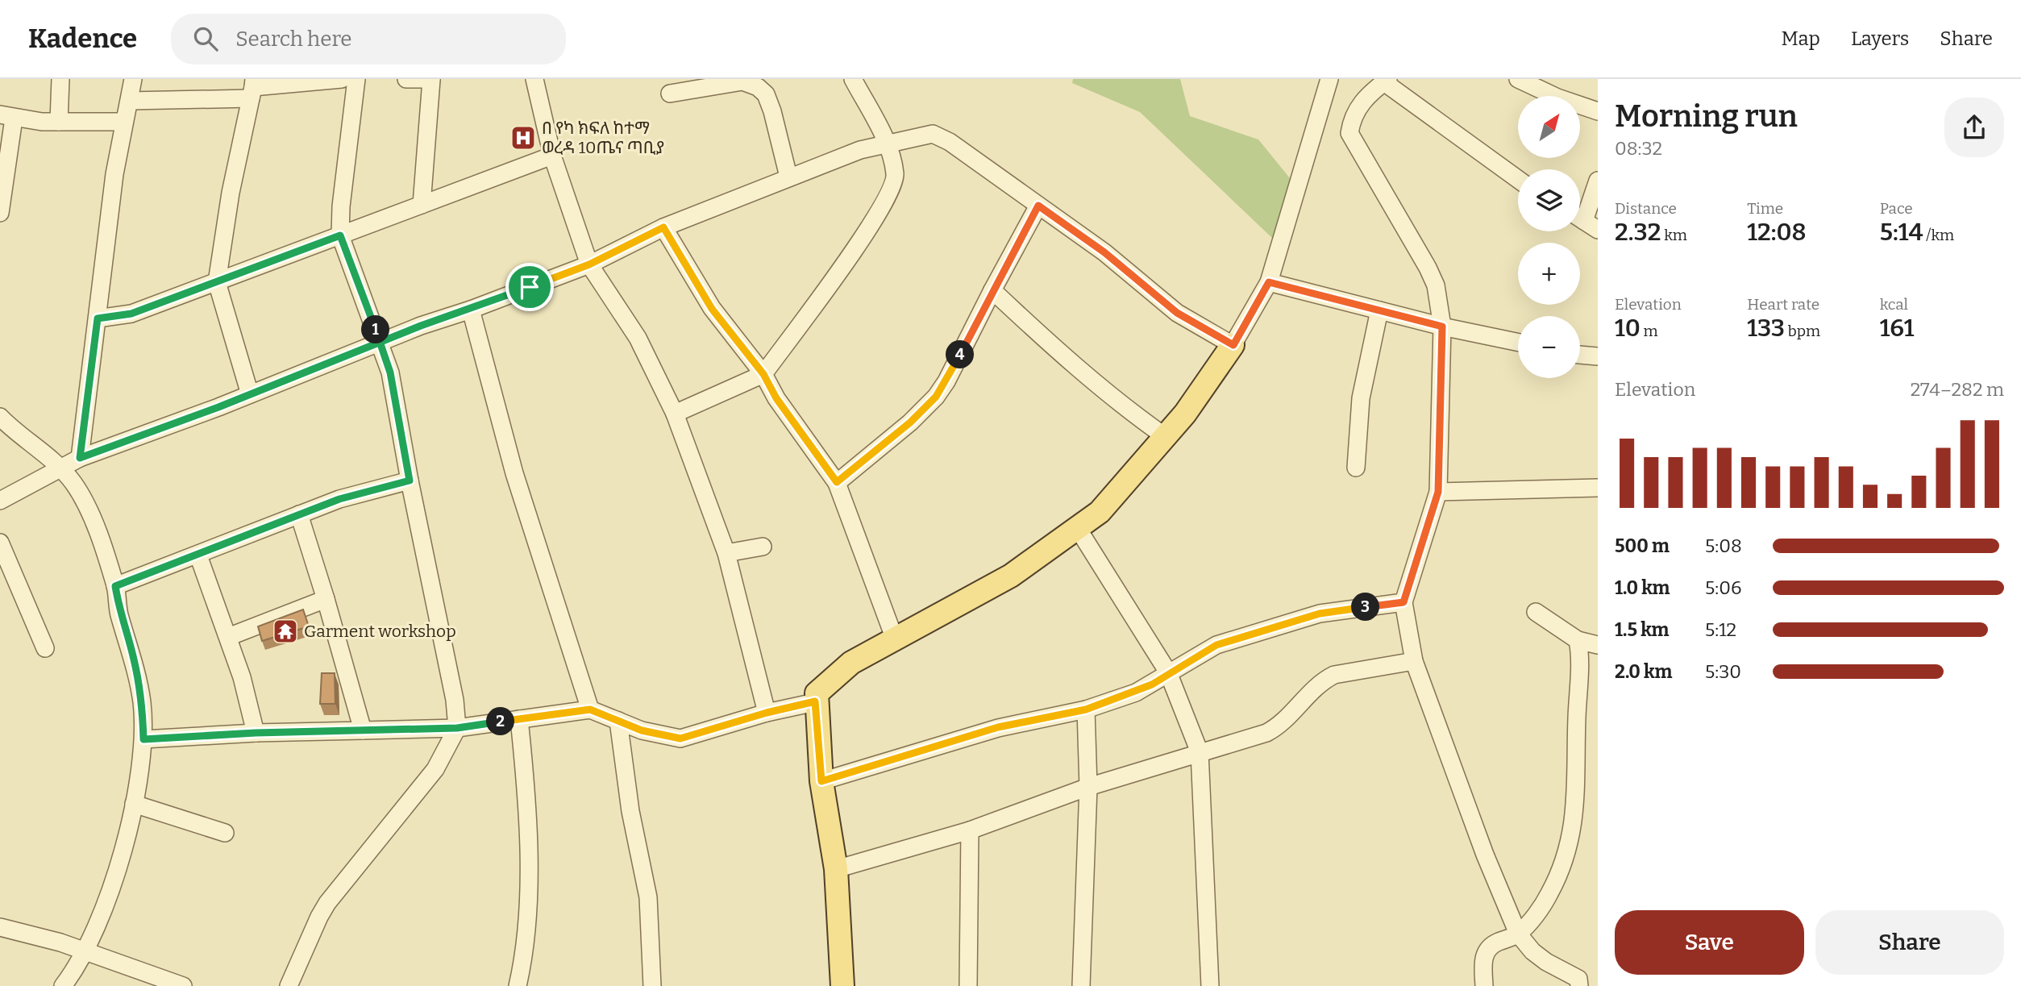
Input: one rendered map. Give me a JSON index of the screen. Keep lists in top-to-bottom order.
{
  "places": {
    "hospital": ["በ የካ ክፍለ ከተማ ወረዳ 10ጤና ጣቢያ"],
    "temple": ["Garment workshop"]
  },
  "north": "top right",
  "page": {
    "header": "Kadence",
    "search": "Search here",
    "nav": ["Map", "Layers", "Share"],
    "heading": ["Morning run", "08:32"],
    "map_buttons": ["+", "−"],
    "stats": [
      ["Distance", "2.32 km"],
      ["Time", "12:08"],
      ["Pace", "5:14 /km"],
      ["Elevation", "10 m"],
      ["Heart rate", "133 bpm"],
      ["kcal", "161"]
    ],
    "pins": [
      "1",
      "4",
      "3",
      "2"
    ],
    "chart": ["Elevation", "274–282 m"],
    "list": [
      {
        "name": "500 m",
        "note": "5:08"
      },
      {
        "name": "1.0 km",
        "note": "5:06"
      },
      {
        "name": "1.5 km",
        "note": "5:12"
      },
      {
        "name": "2.0 km",
        "note": "5:30"
      }
    ],
    "buttons": ["Save", "Share"]
  }
}
